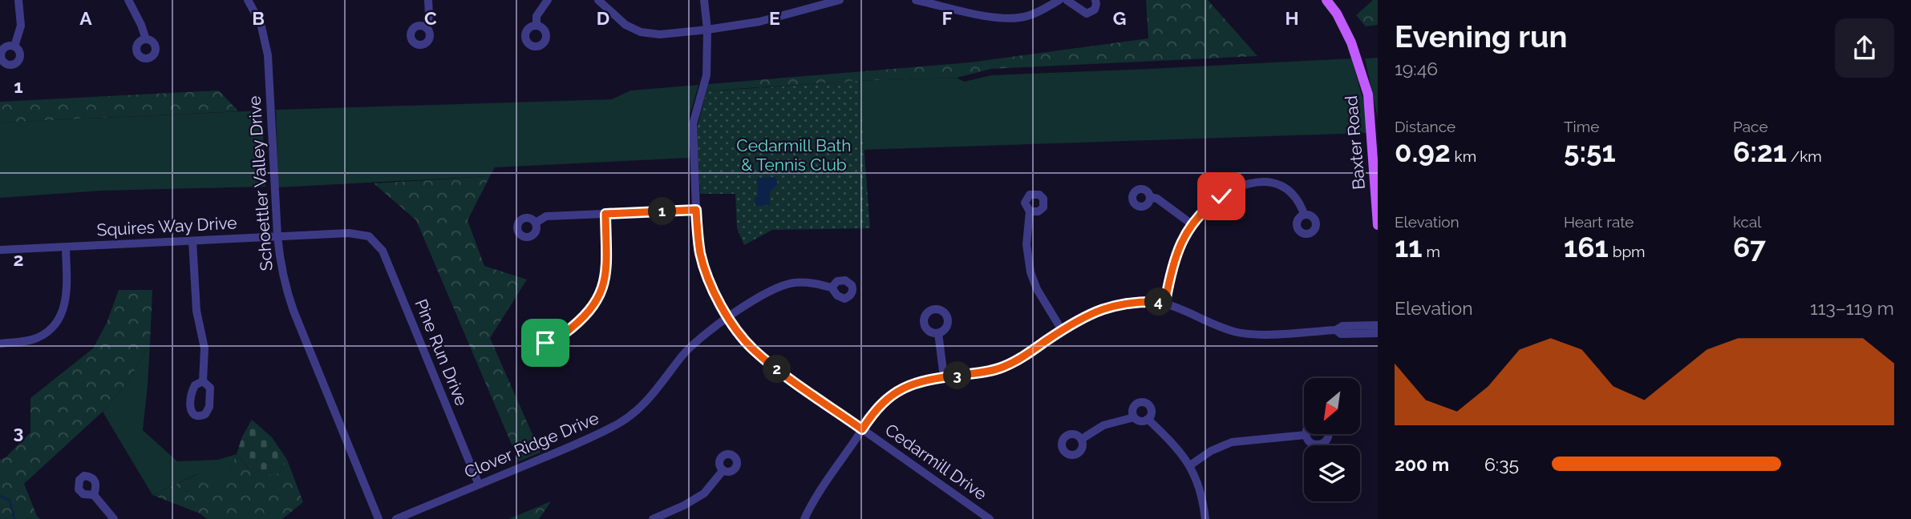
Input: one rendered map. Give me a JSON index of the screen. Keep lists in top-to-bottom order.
{
  "streets": {
    "main road": ["Baxter Road"],
    "street": [
      "Schoettler Valley Drive",
      "Squires Way Drive",
      "Pine Run Drive",
      "Clover Ridge Drive",
      "Cedarmill Drive"
    ]
  },
  "crossings": [
    ["Schoettler Valley Drive", "Squires Way Drive"],
    ["Squires Way Drive", "Pine Run Drive"],
    ["Pine Run Drive", "Clover Ridge Drive"],
    ["Clover Ridge Drive", "Cedarmill Drive"]
  ],
  "parks": ["Cedarmill Bath & Tennis Club"],
  "north": "bottom left",
  "page": {
    "heading": ["Evening run", "19:46"],
    "stats": [
      ["Distance", "0.92 km"],
      ["Time", "5:51"],
      ["Pace", "6:21 /km"],
      ["Elevation", "11 m"],
      ["Heart rate", "161 bpm"],
      ["kcal", "67"]
    ],
    "pins": [
      "1",
      "4",
      "2",
      "3"
    ],
    "chart": ["Elevation", "113–119 m"],
    "list": [
      {
        "name": "200 m",
        "note": "6:35"
      }
    ]
  },
  "grid": {
    "columns": [
      "A",
      "B",
      "C",
      "D",
      "E",
      "F",
      "G",
      "H"
    ],
    "rows": ["1", "2", "3"]
  }
}
